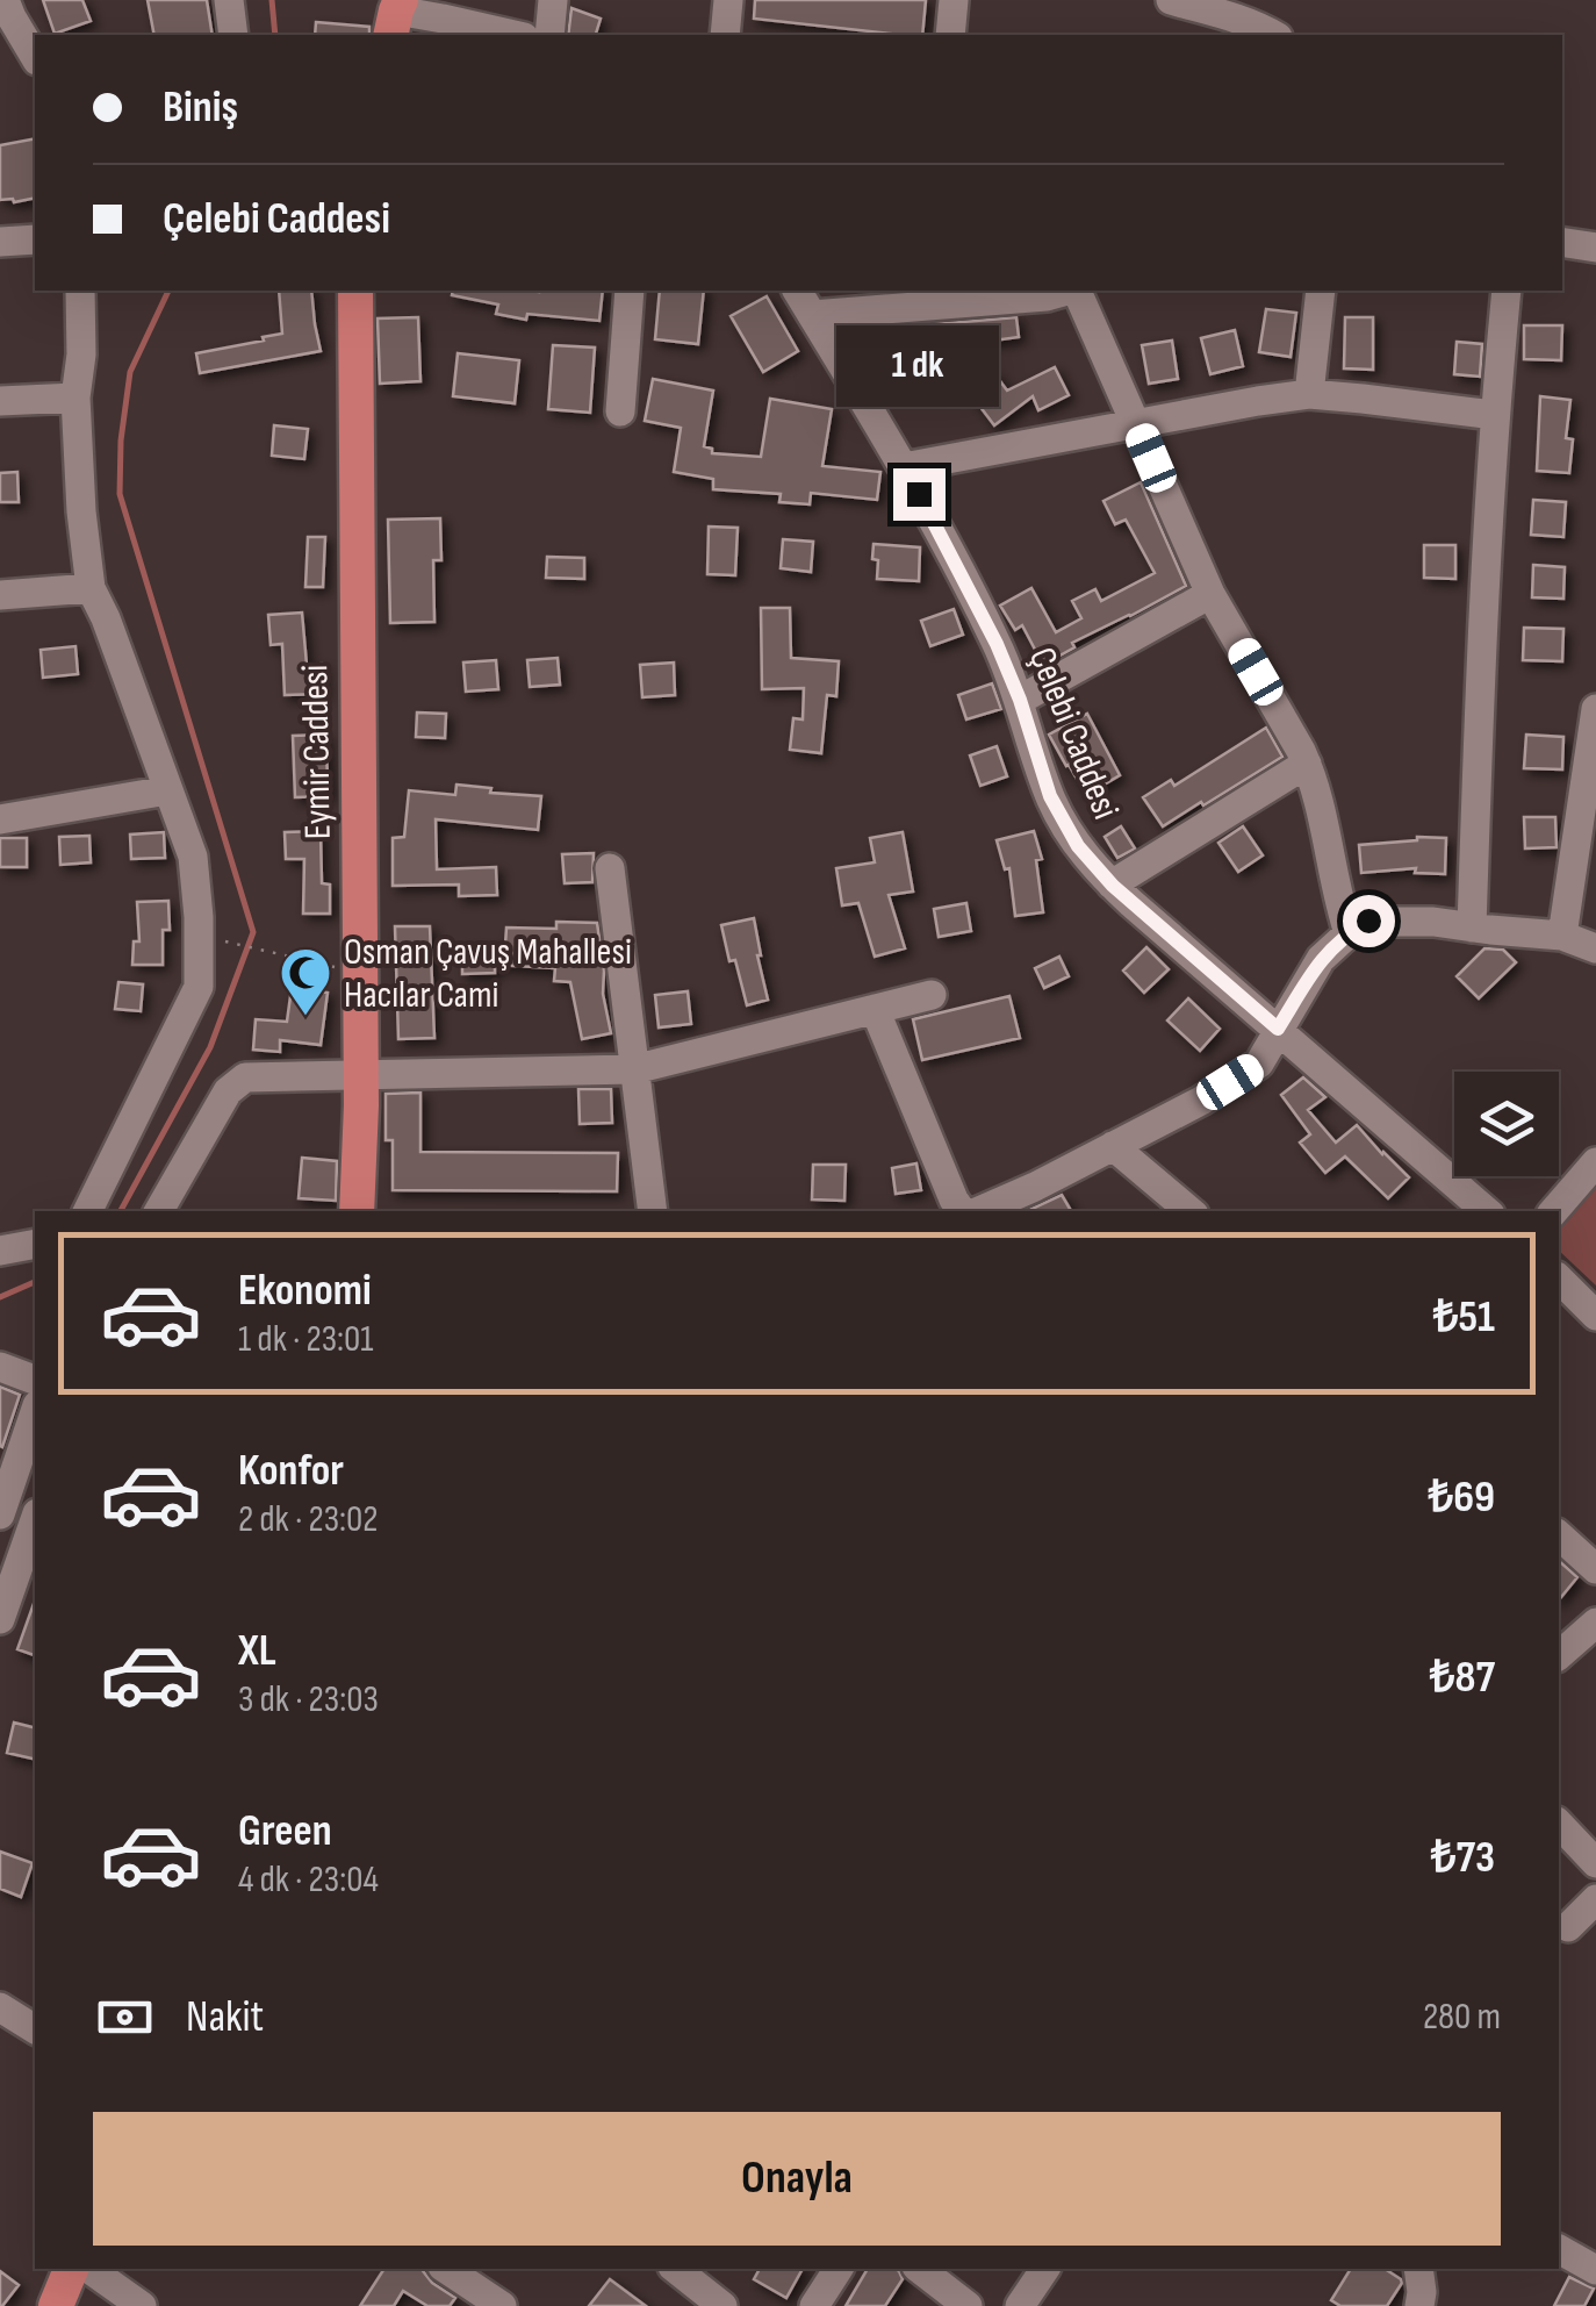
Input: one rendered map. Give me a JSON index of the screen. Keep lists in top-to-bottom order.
{
  "streets": {
    "main road": ["Eymir Caddesi"],
    "street": ["Çelebi Caddesi"]
  },
  "places": {
    "mosque": ["Osman Çavuş Mahallesi Hacılar Cami"]
  },
  "page": {
    "banner": ["Biniş", "Çelebi Caddesi"],
    "bubble": "1 dk",
    "list": [
      {
        "name": "Ekonomi",
        "note": "1 dk · 23:01",
        "value": "₺51"
      },
      {
        "name": "Konfor",
        "note": "2 dk · 23:02",
        "value": "₺69"
      },
      {
        "name": "XL",
        "note": "3 dk · 23:03",
        "value": "₺87"
      },
      {
        "name": "Green",
        "note": "4 dk · 23:04",
        "value": "₺73"
      }
    ],
    "pay": ["Nakit", "280 m"],
    "buttons": "Onayla"
  }
}
